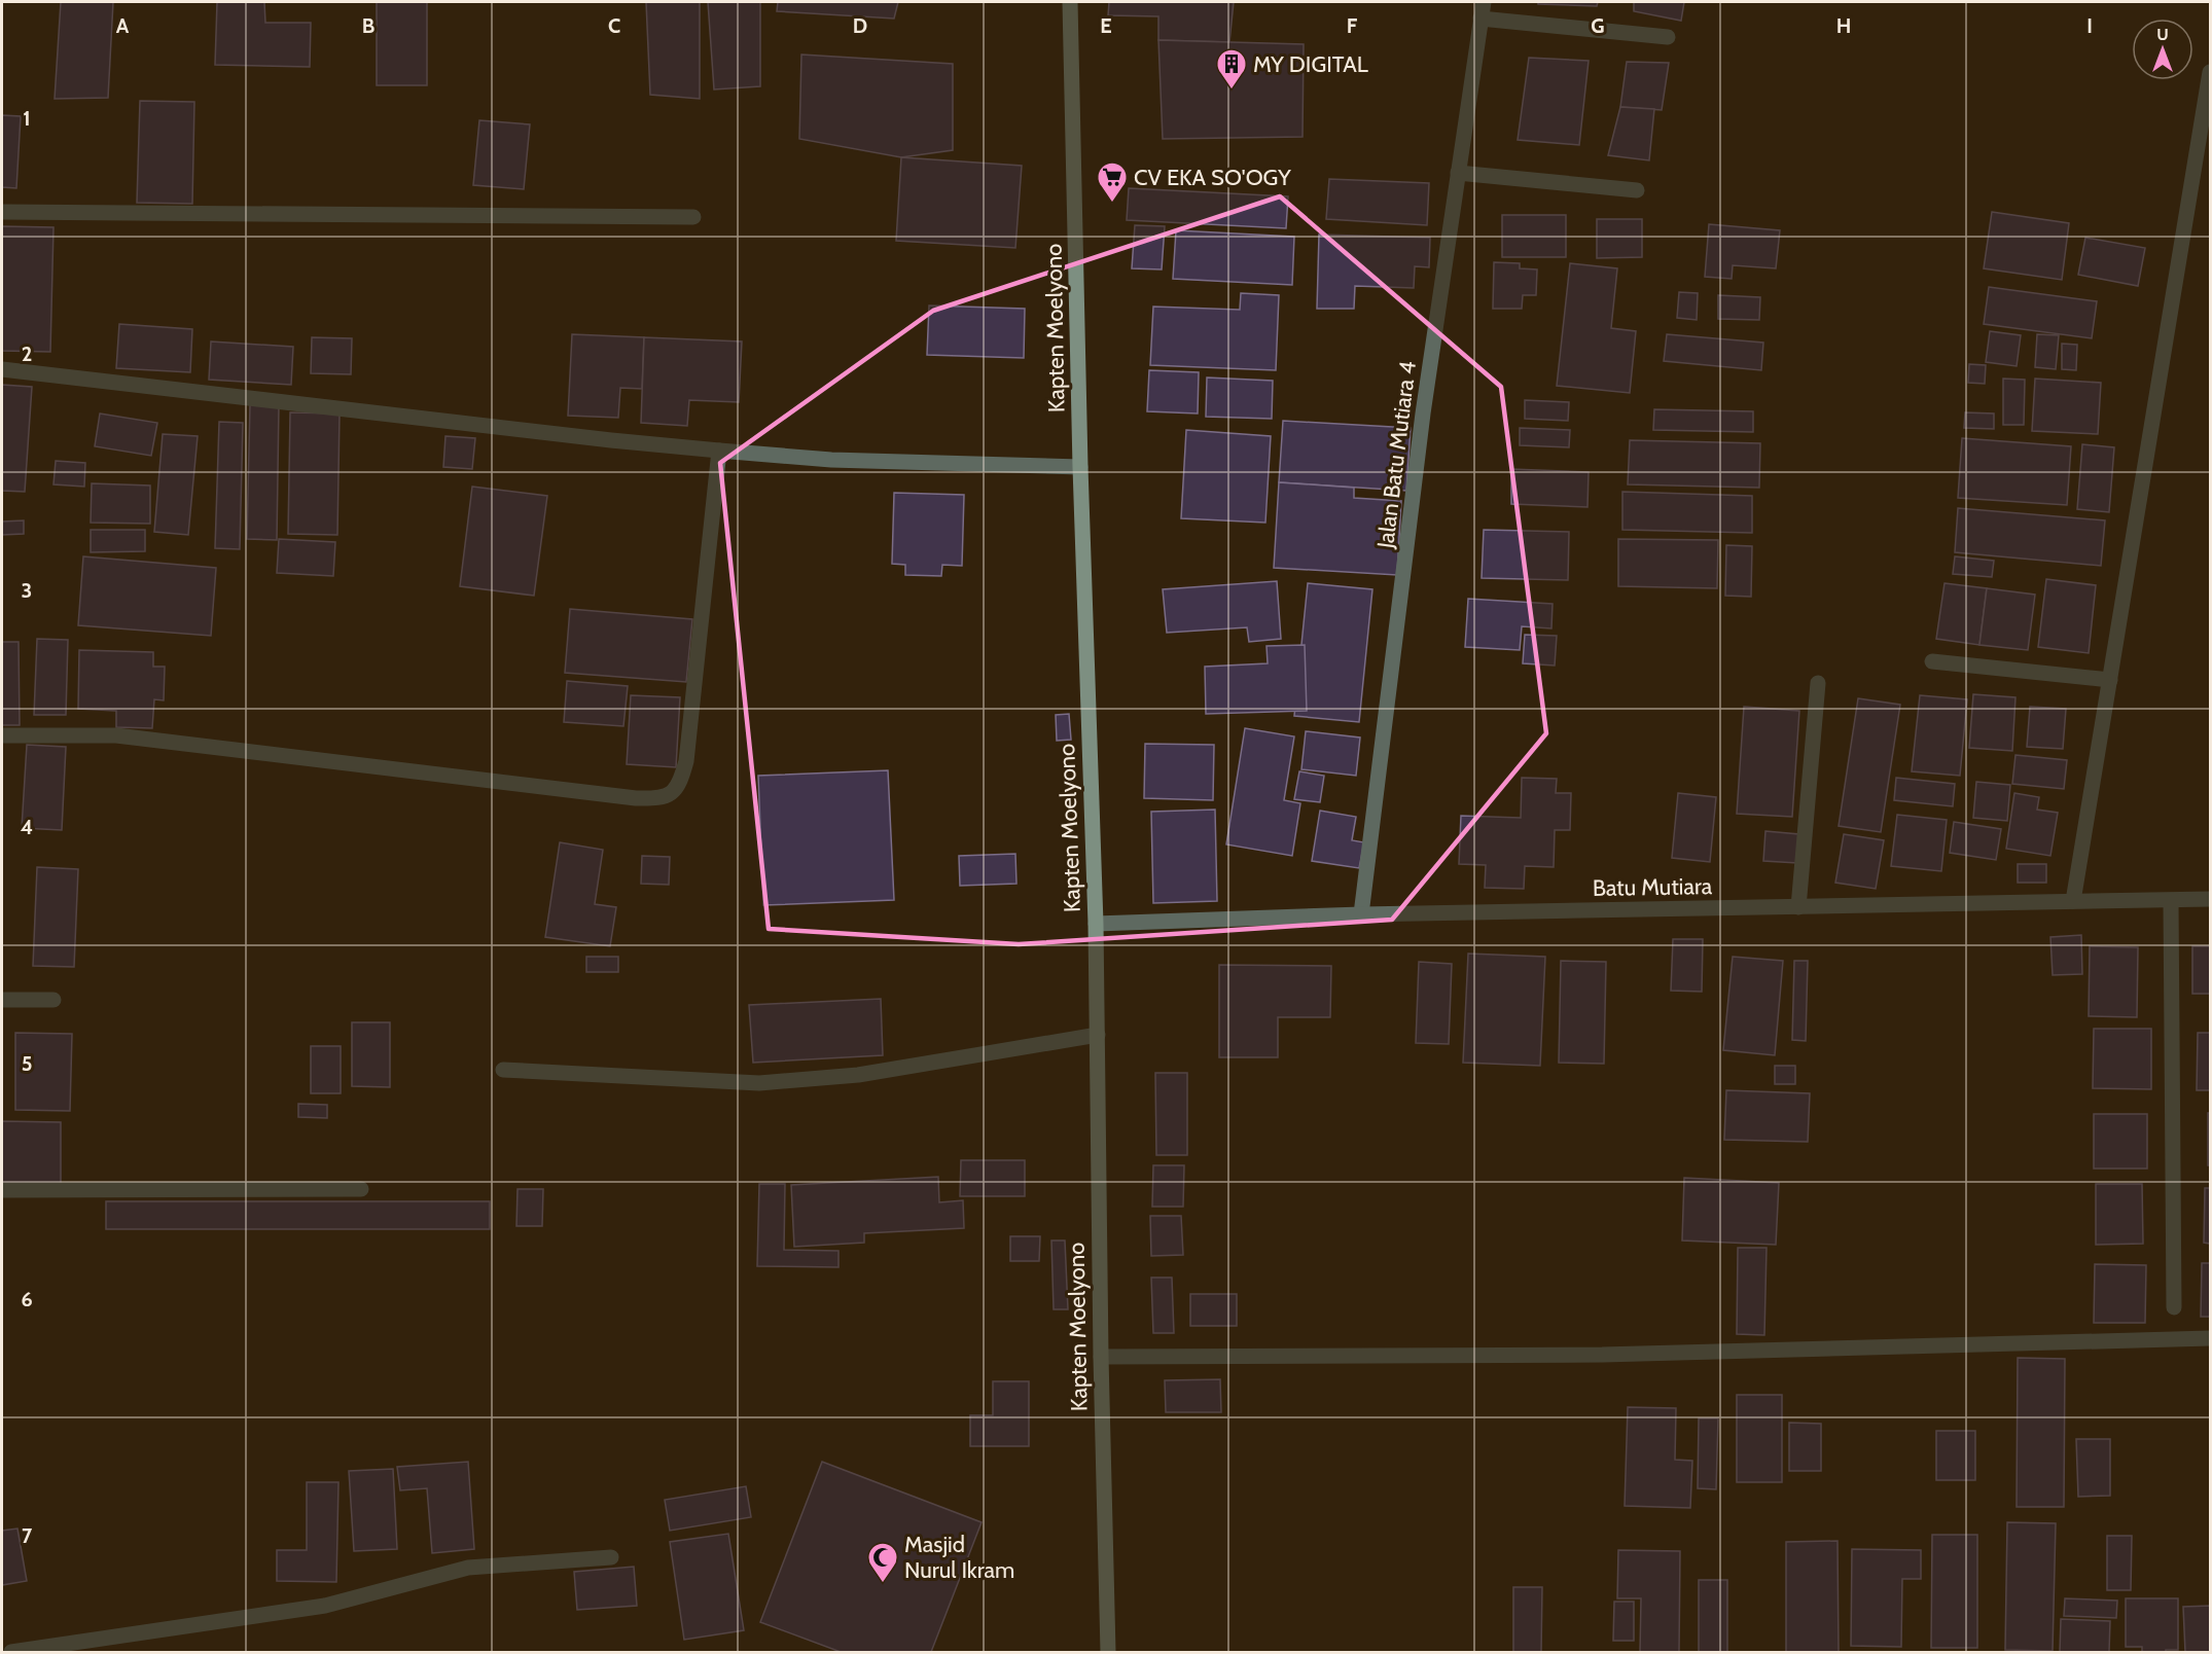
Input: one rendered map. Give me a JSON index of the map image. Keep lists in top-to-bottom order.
{
  "streets": {
    "street": ["Kapten Moelyono", "Jalan Batu Mutiara 4", "Batu Mutiara"]
  },
  "crossings": [
    ["Kapten Moelyono", "Batu Mutiara"],
    ["Jalan Batu Mutiara 4", "Batu Mutiara"]
  ],
  "places": {
    "building": ["MY DIGITAL"],
    "supermarket": ["CV EKA SO'OGY"],
    "mosque": ["Masjid Nurul Ikram"]
  },
  "north": "top",
  "grid": {
    "columns": [
      "A",
      "B",
      "C",
      "D",
      "E",
      "F",
      "G",
      "H",
      "I"
    ],
    "rows": [
      "1",
      "2",
      "3",
      "4",
      "5",
      "6",
      "7"
    ]
  }
}
